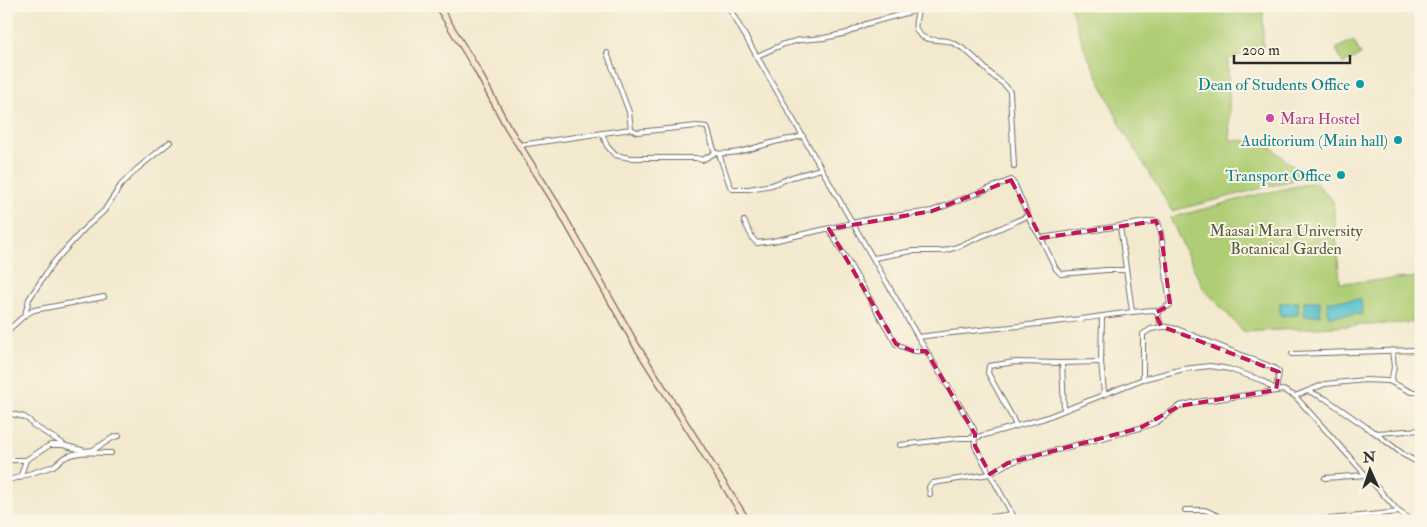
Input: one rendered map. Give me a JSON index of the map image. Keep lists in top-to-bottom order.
{
  "parks": ["Maasai Mara University Botanical Garden"],
  "places": [
    "Dean of Students Office",
    "Mara Hostel",
    "Auditorium (Main hall)",
    "Transport Office"
  ],
  "scale_bar": "200 m",
  "north": "top"
}
